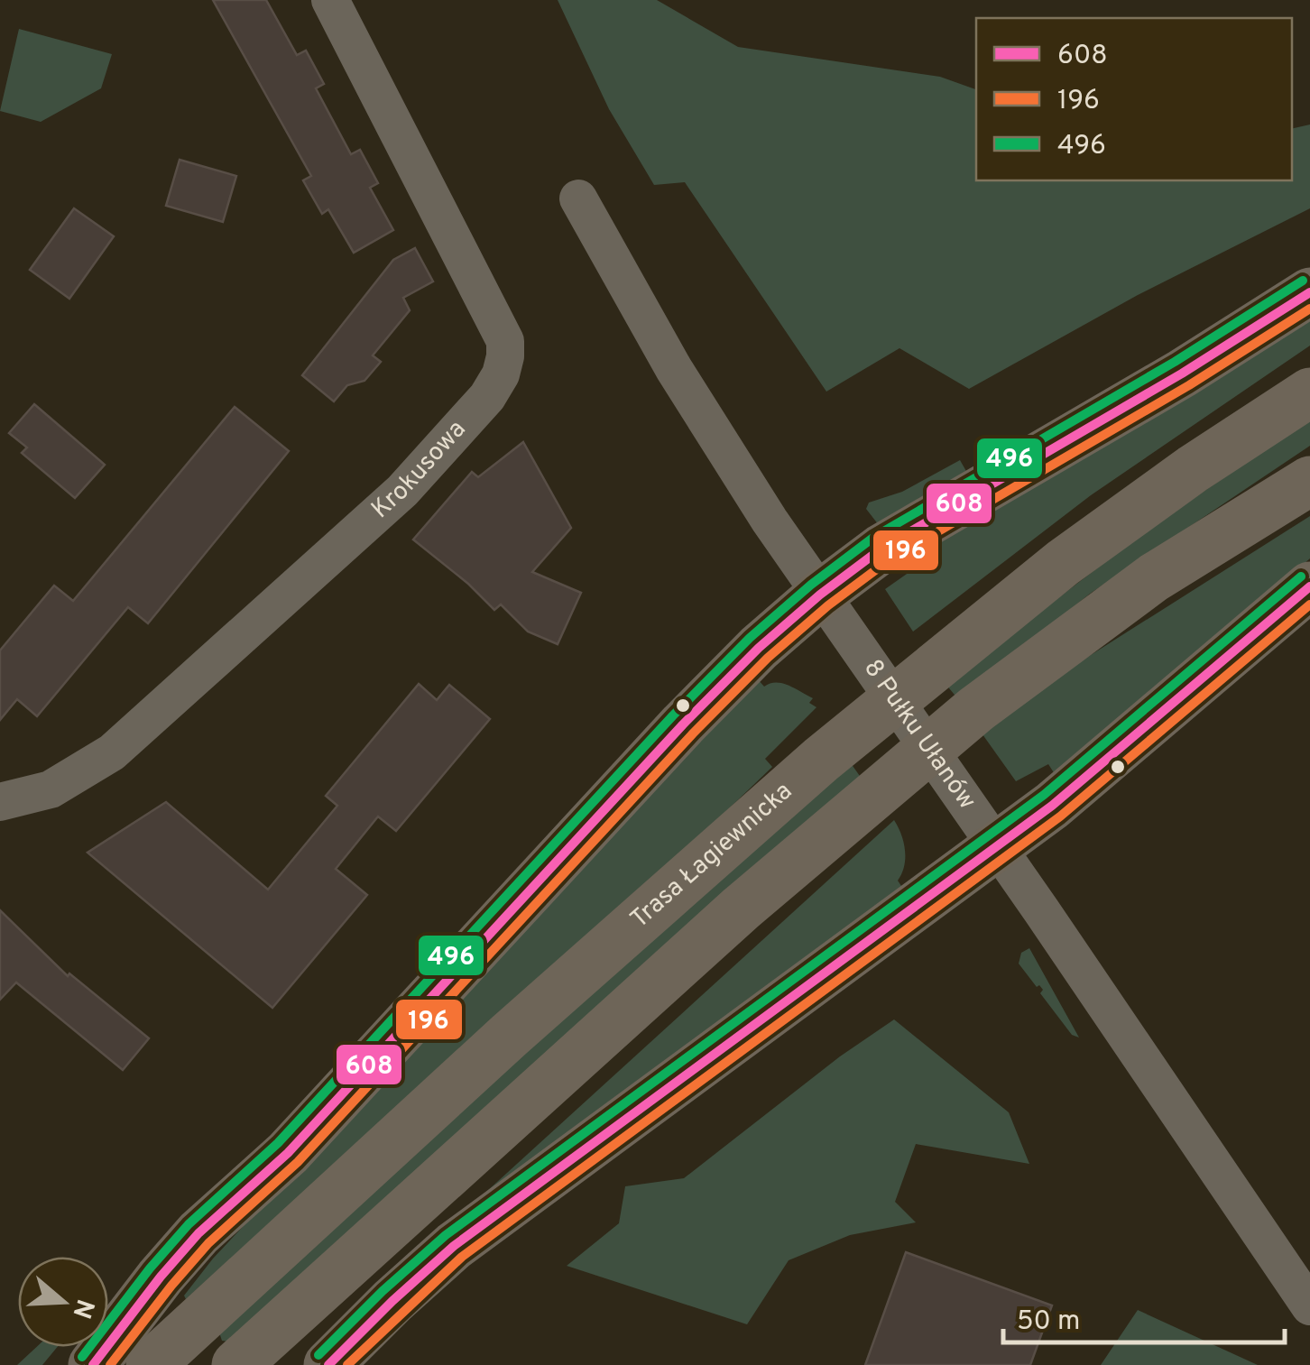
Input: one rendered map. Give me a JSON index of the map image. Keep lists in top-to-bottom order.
{
  "streets": {
    "main road": ["Trasa Łagiewnicka"],
    "street": ["Krokusowa", "8 Pułku Ułanów"]
  },
  "lines": ["transit line 496", "transit line 608", "transit line 196"],
  "legend": ["608", "196", "496"],
  "scale_bar": "50 m",
  "north": "right"
}
